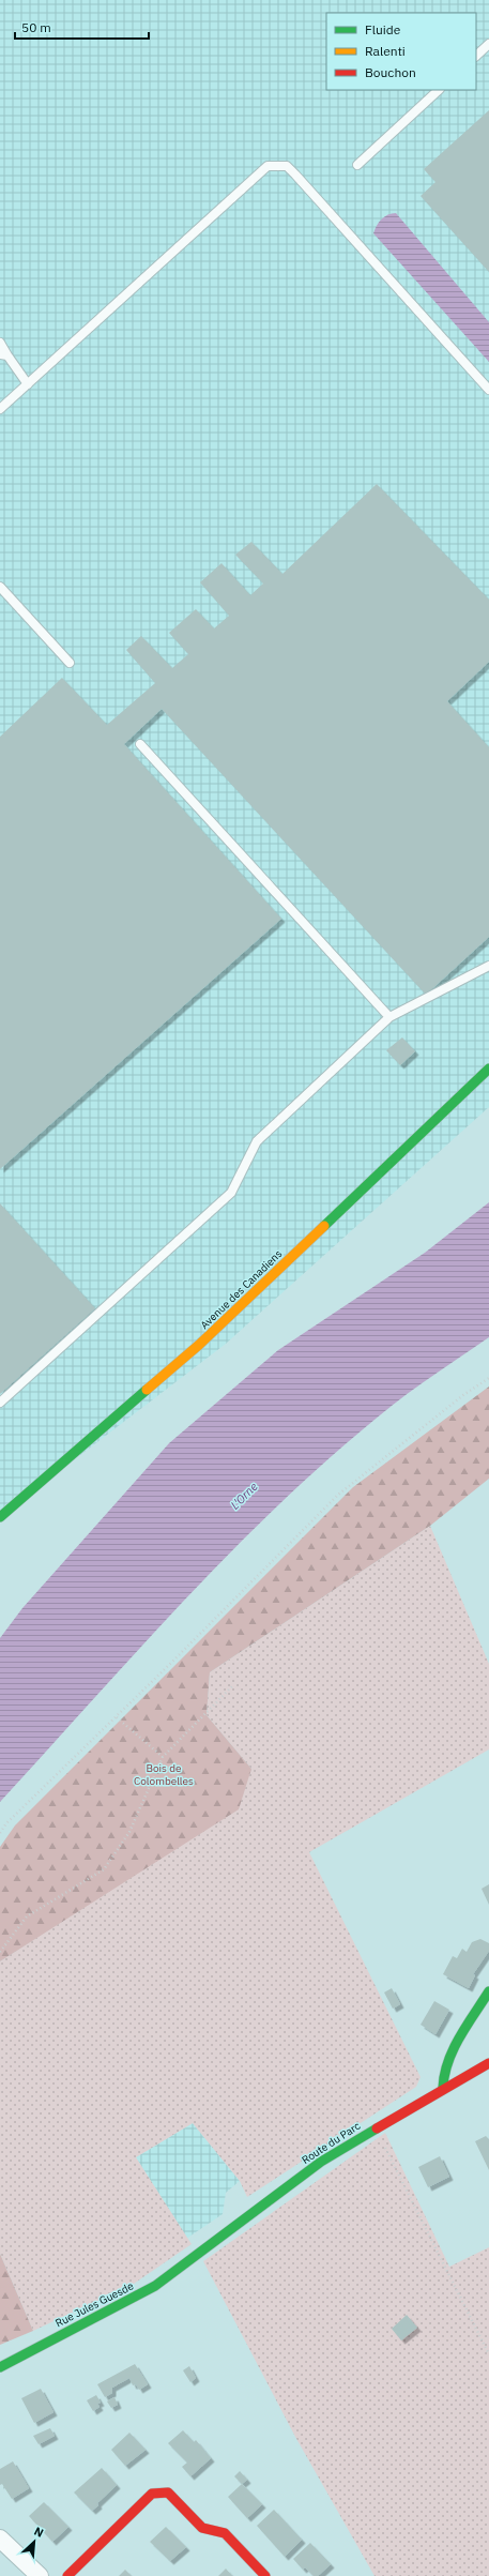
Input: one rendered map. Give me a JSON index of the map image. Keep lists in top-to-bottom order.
{
  "streets": {
    "street": ["Avenue des Canadiens", "Route du Parc", "Rue Jules Guesde"]
  },
  "crossings": [
    ["Route du Parc", "Rue Jules Guesde"]
  ],
  "water": ["L'Orne"],
  "parks": ["Bois de Colombelles"],
  "legend": ["Fluide", "Ralenti", "Bouchon"],
  "scale_bar": "50 m",
  "north": "top right"
}
